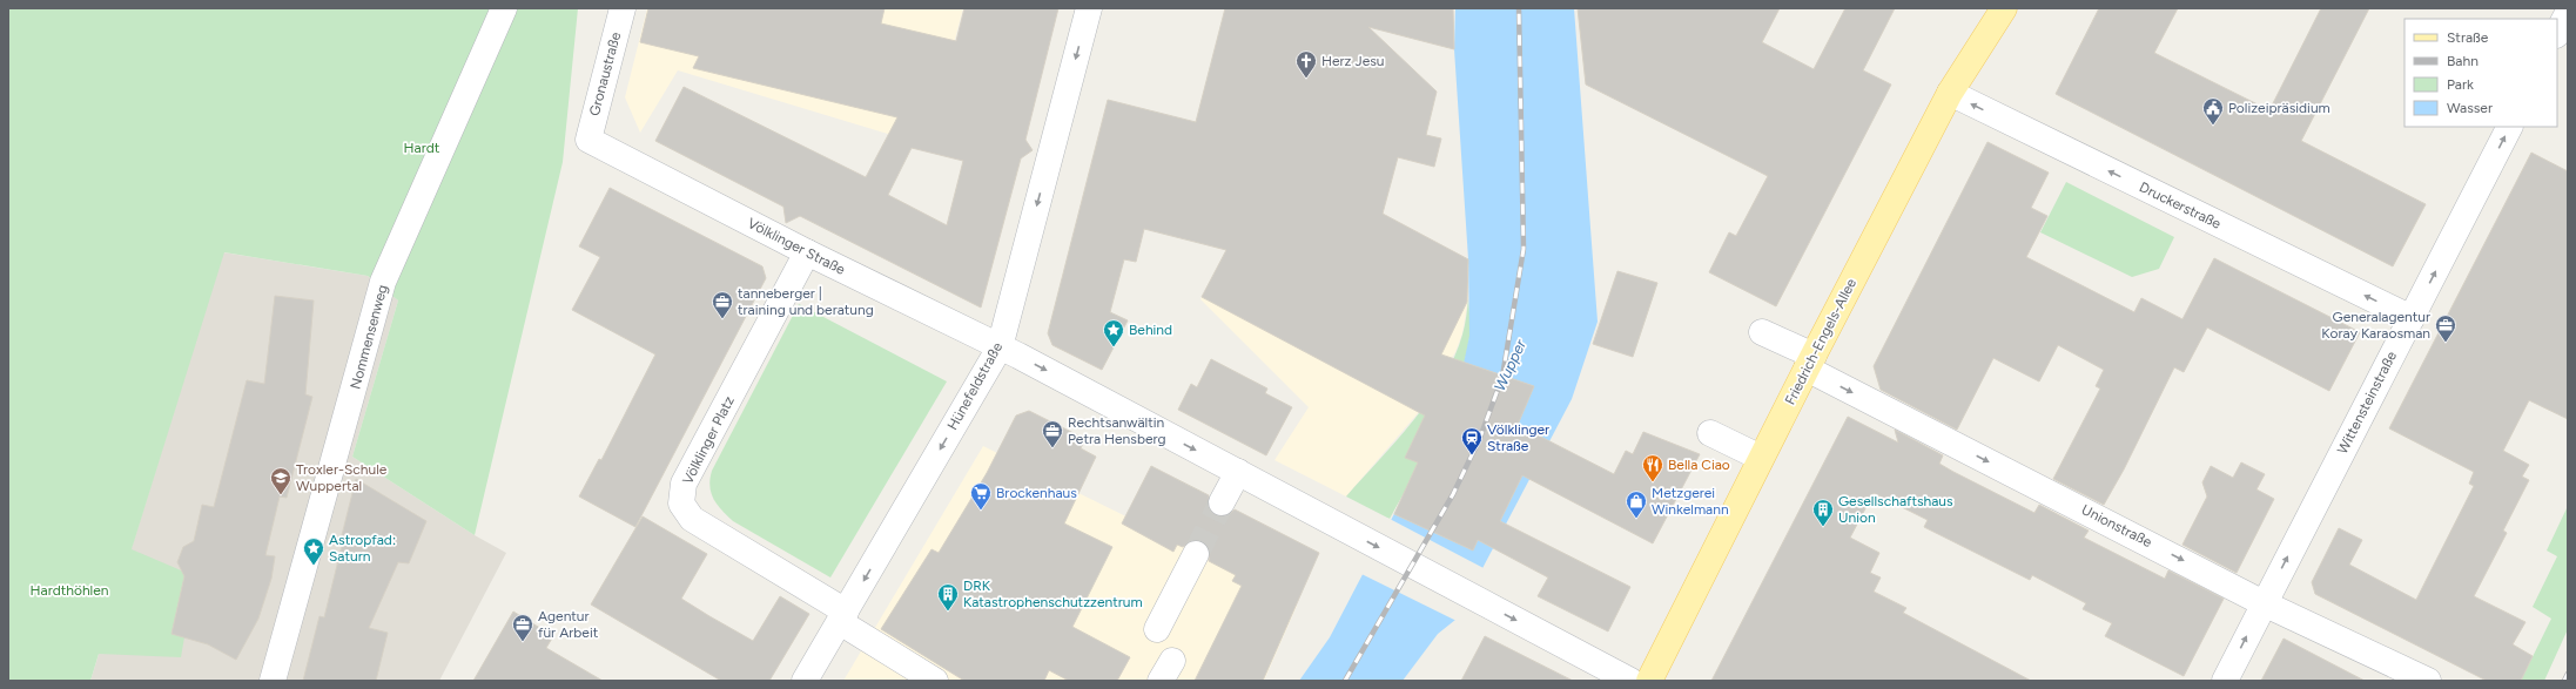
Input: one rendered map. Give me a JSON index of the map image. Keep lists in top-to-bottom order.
{
  "streets": {
    "main road": ["Friedrich-Engels-Allee"],
    "street": [
      "Gronaustraße",
      "Druckerstraße",
      "Völklinger Straße",
      "Nommensenweg",
      "Hünefeldstraße",
      "Wittensteinstraße",
      "Völklinger Platz",
      "Unionstraße"
    ]
  },
  "crossings": [
    ["Gronaustraße", "Völklinger Straße"],
    ["Druckerstraße", "Friedrich-Engels-Allee"],
    ["Druckerstraße", "Wittensteinstraße"],
    ["Völklinger Straße", "Hünefeldstraße"],
    ["Völklinger Straße", "Völklinger Platz"],
    ["Friedrich-Engels-Allee", "Unionstraße"],
    ["Hünefeldstraße", "Völklinger Platz"],
    ["Wittensteinstraße", "Unionstraße"]
  ],
  "one_way": [
    "Druckerstraße",
    "Völklinger Straße",
    "Hünefeldstraße",
    "Wittensteinstraße",
    "Unionstraße"
  ],
  "water": ["Wupper"],
  "parks": ["Hardt", "Hardthöhlen"],
  "places": {
    "church": ["Herz Jesu"],
    "public building": ["Polizeipräsidium"],
    "office": [
      "tanneberger | training und beratung",
      "Generalagentur Koray Karaosman",
      "Rechtsanwältin Petra Hensberg",
      "Agentur für Arbeit"
    ],
    "place": ["Behind", "Astropfad: Saturn"],
    "station": ["Völklinger Straße"],
    "restaurant": ["Bella Ciao"],
    "school or university": ["Troxler-Schule Wuppertal"],
    "supermarket": ["Brockenhaus"],
    "shop": ["Metzgerei Winkelmann"],
    "building": ["Gesellschaftshaus Union", "DRK Katastrophenschutzzentrum"]
  },
  "legend": [
    "Straße",
    "Bahn",
    "Park",
    "Wasser"
  ]
}
